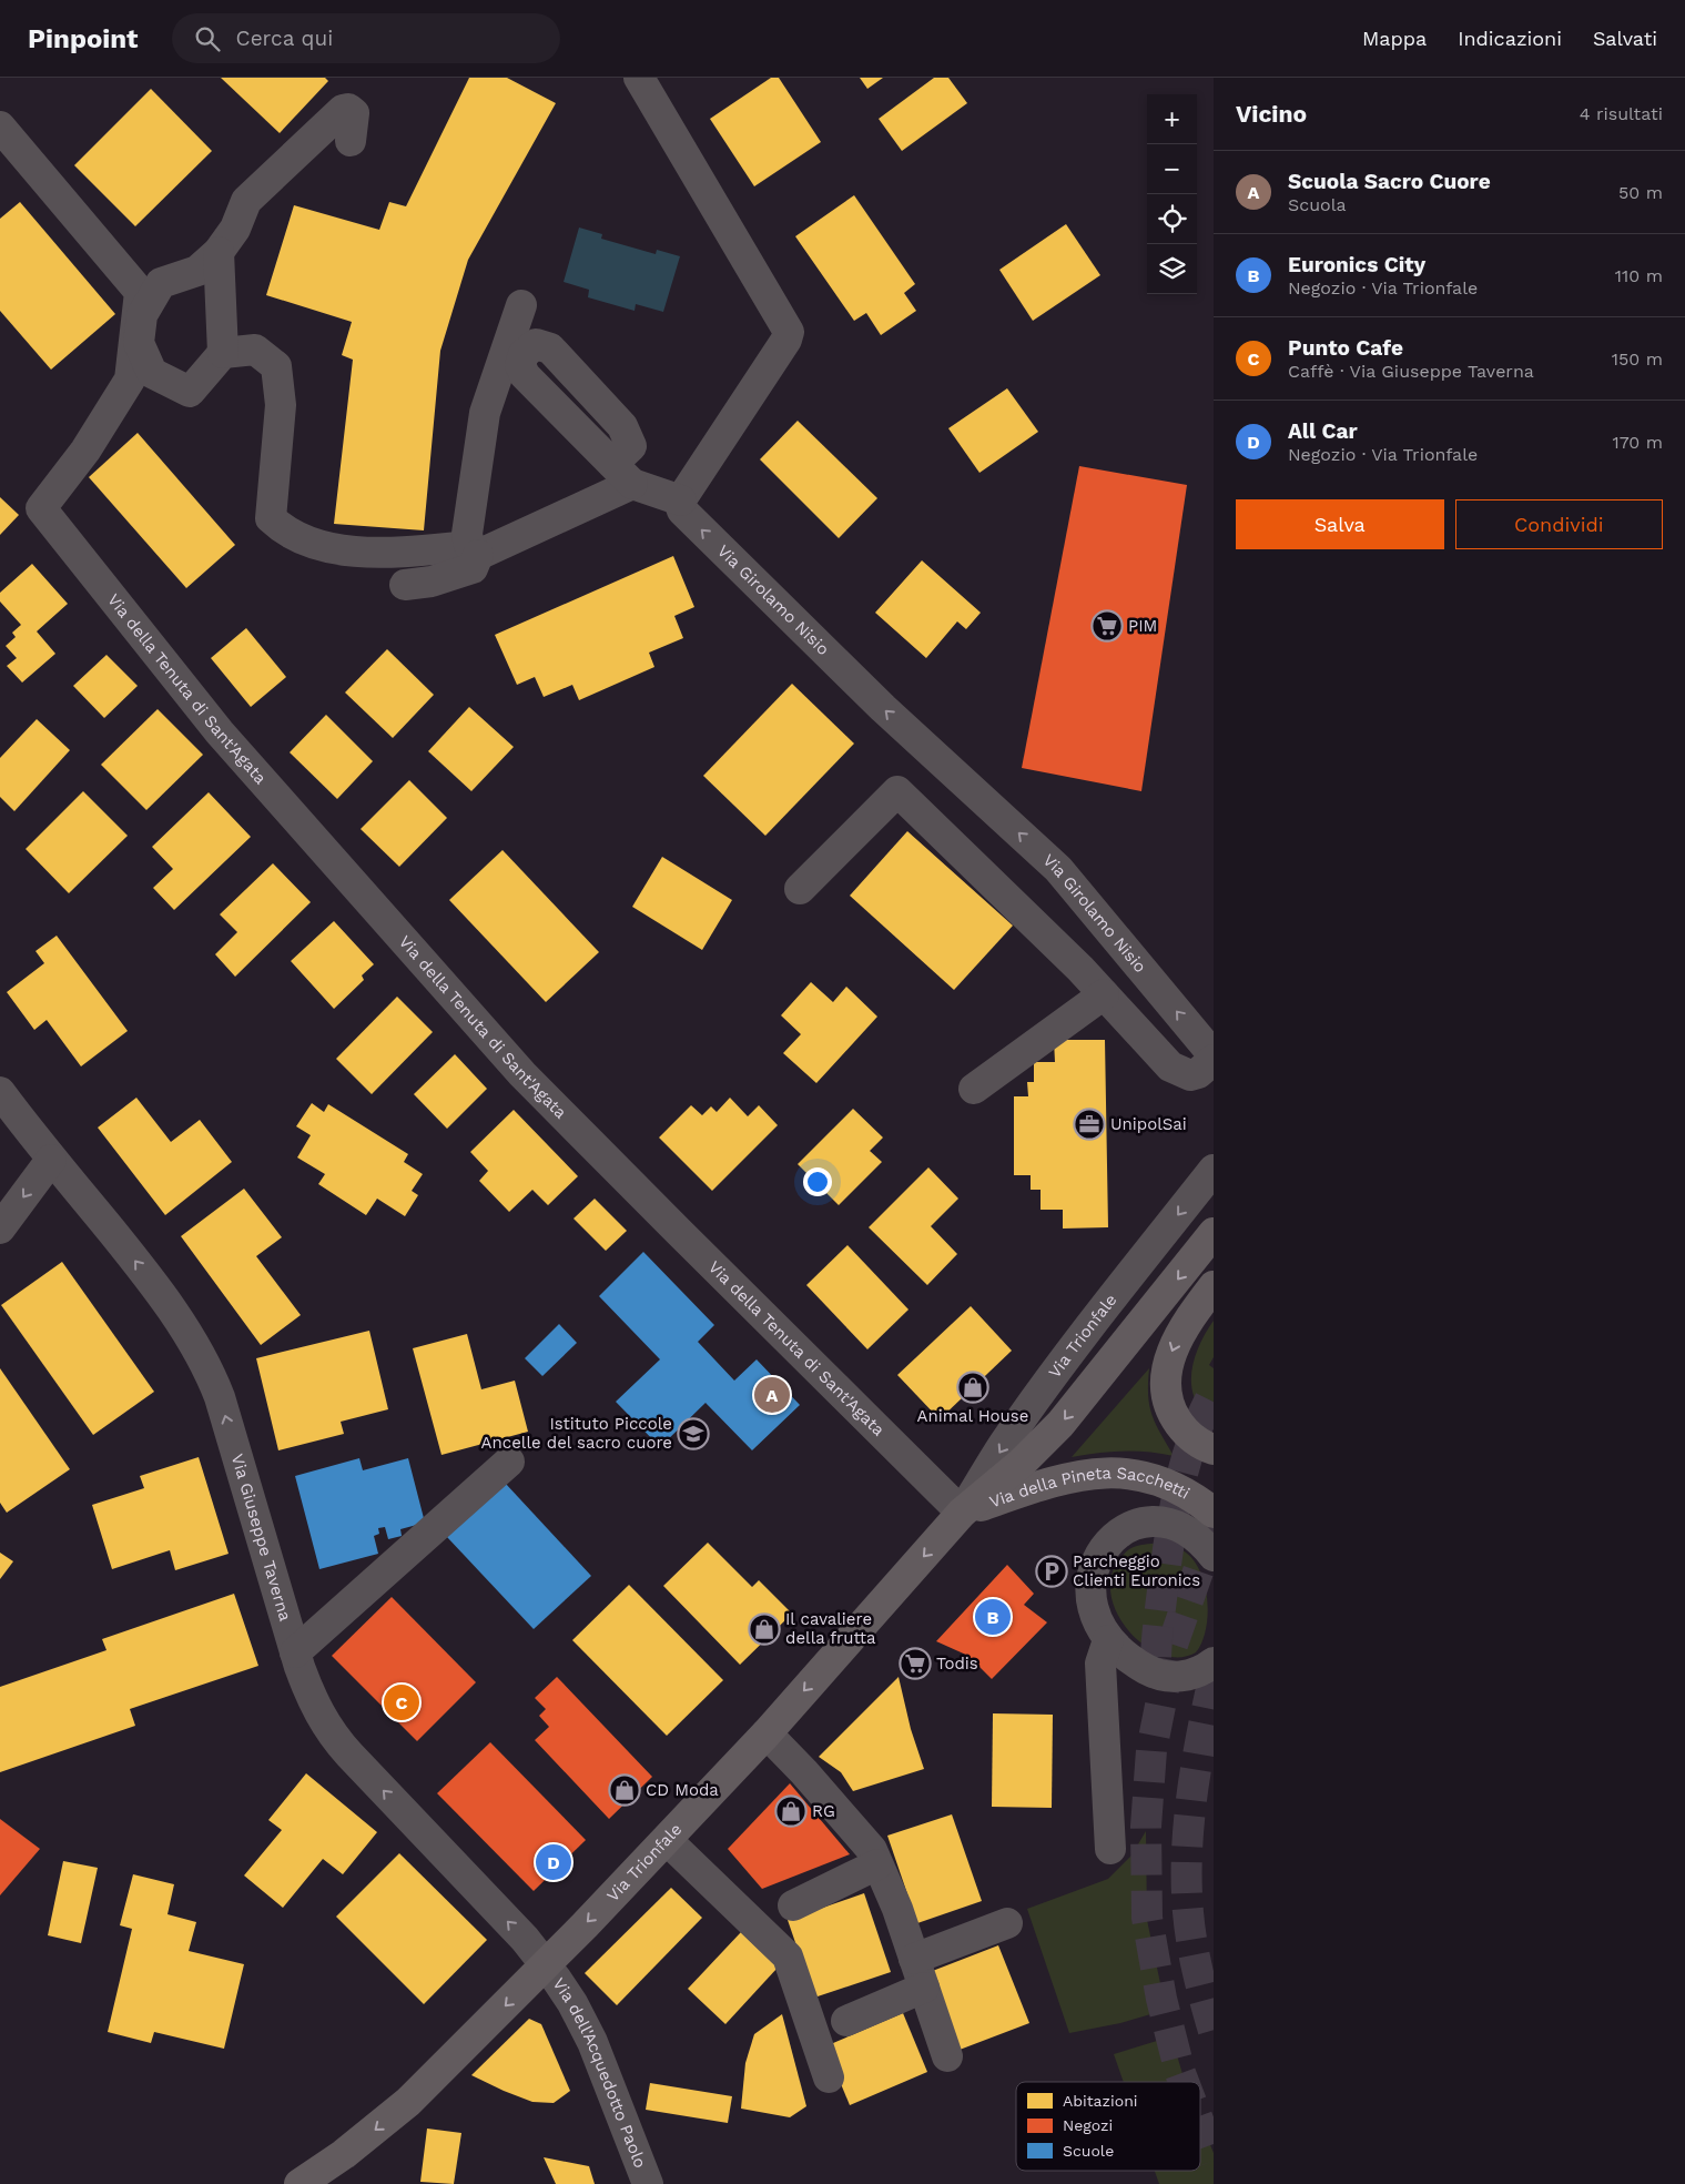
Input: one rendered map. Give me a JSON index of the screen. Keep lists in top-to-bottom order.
{
  "streets": {
    "main road": ["Via Trionfale", "Via della Pineta Sacchetti"],
    "street": [
      "Via Girolamo Nisio",
      "Via della Tenuta di Sant'Agata",
      "Via Giuseppe Taverna",
      "Via dell'Acquedotto Paolo"
    ]
  },
  "crossings": [
    ["Via della Tenuta di Sant'Agata", "Via Trionfale"],
    ["Via della Tenuta di Sant'Agata", "Via della Pineta Sacchetti"],
    ["Via Trionfale", "Via della Pineta Sacchetti"],
    ["Via Trionfale", "Via Giuseppe Taverna"],
    ["Via Trionfale", "Via dell'Acquedotto Paolo"],
    ["Via Giuseppe Taverna", "Via dell'Acquedotto Paolo"]
  ],
  "one_way": ["Via Girolamo Nisio", "Via Trionfale", "Via Giuseppe Taverna"],
  "places": {
    "supermarket": ["PIM", "Todis"],
    "office": ["UnipolSai"],
    "shop": [
      "Animal House",
      "Il cavaliere della frutta",
      "CD Moda",
      "RG"
    ],
    "school or university": ["Istituto Piccole Ancelle del sacro cuore"],
    "parking": ["Parcheggio Clienti Euronics"]
  },
  "legend": ["Abitazioni", "Negozi", "Scuole"],
  "page": {
    "header": "Pinpoint",
    "search": "Cerca qui",
    "nav": ["Mappa", "Indicazioni", "Salvati"],
    "heading": ["Vicino", "4 risultati"],
    "map_buttons": ["+", "−"],
    "list": [
      {
        "mark": "A",
        "name": "Scuola Sacro Cuore",
        "note": "Scuola",
        "value": "50 m"
      },
      {
        "mark": "B",
        "name": "Euronics City",
        "note": "Negozio · Via Trionfale",
        "value": "110 m"
      },
      {
        "mark": "C",
        "name": "Punto Cafe",
        "note": "Caffè · Via Giuseppe Taverna",
        "value": "150 m"
      },
      {
        "mark": "D",
        "name": "All Car",
        "note": "Negozio · Via Trionfale",
        "value": "170 m"
      }
    ],
    "buttons": ["Salva", "Condividi"],
    "pins": [
      "A",
      "B",
      "C",
      "D"
    ]
  }
}
